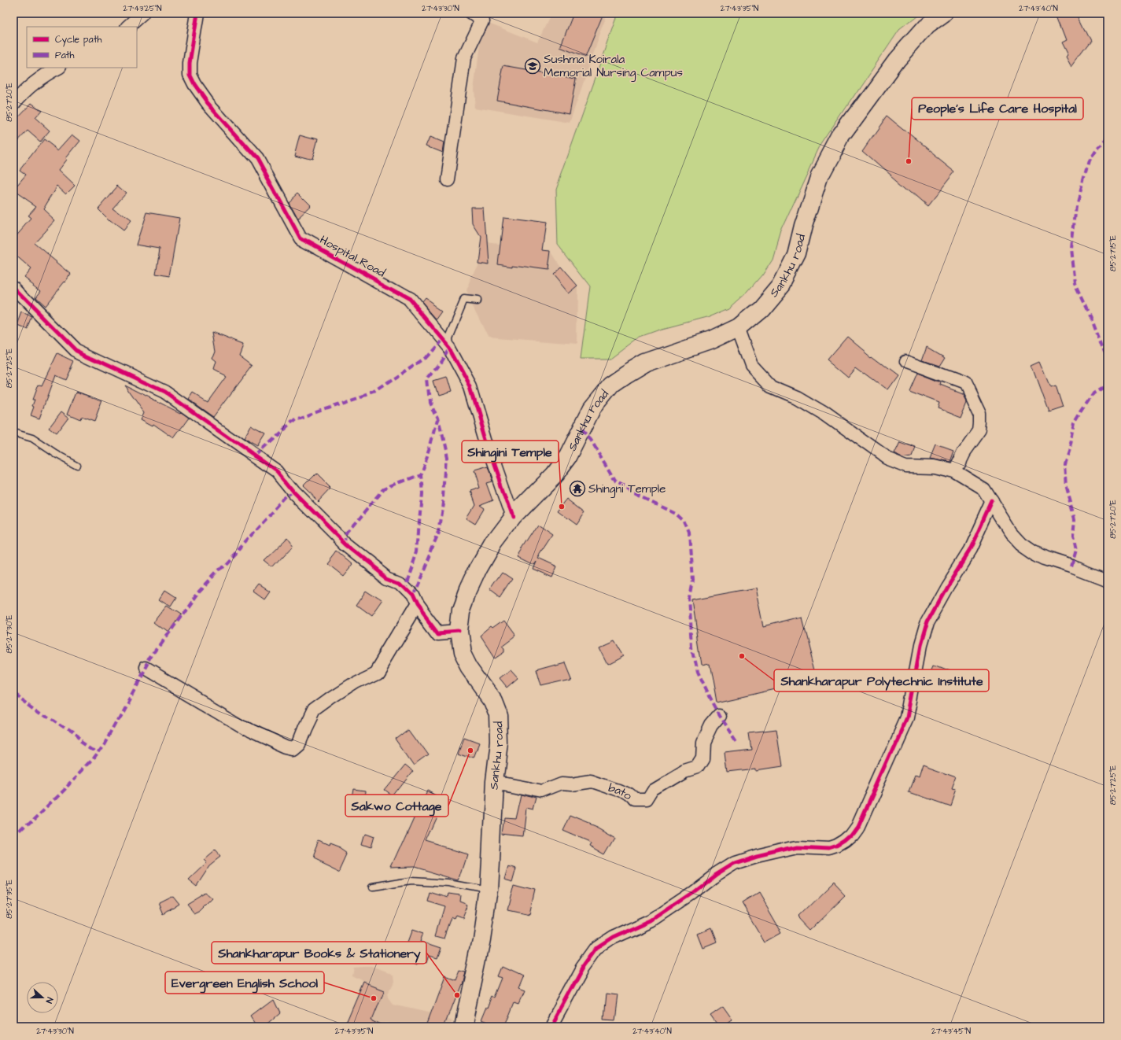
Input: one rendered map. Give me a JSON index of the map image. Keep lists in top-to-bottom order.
{
  "streets": {
    "main road": ["Sankhu road"],
    "street": ["Hospital Road", "bato"]
  },
  "crossings": [
    ["Hospital Road", "Sankhu road"],
    ["Sankhu road", "bato"]
  ],
  "places": {
    "school or university": ["Sushma Koirala Memorial Nursing Campus"],
    "other": [
      "People's Life Care Hospital",
      "Shingini Temple",
      "Shankharapur Polytechnic Institute",
      "Sakwo Cottage",
      "Shankharapur Books & Stationery",
      "Evergreen English School"
    ],
    "temple": ["Shingni Temple"]
  },
  "legend": ["Cycle path", "Path"],
  "north": "right",
  "coordinates": [
    "27°43'25\"N",
    "27°43'30\"N",
    "27°43'35\"N",
    "27°43'40\"N",
    "85°27'20\"E",
    "85°27'15\"E",
    "85°27'25\"E",
    "85°27'30\"E",
    "85°27'35\"E",
    "27°43'45\"N"
  ]
}
